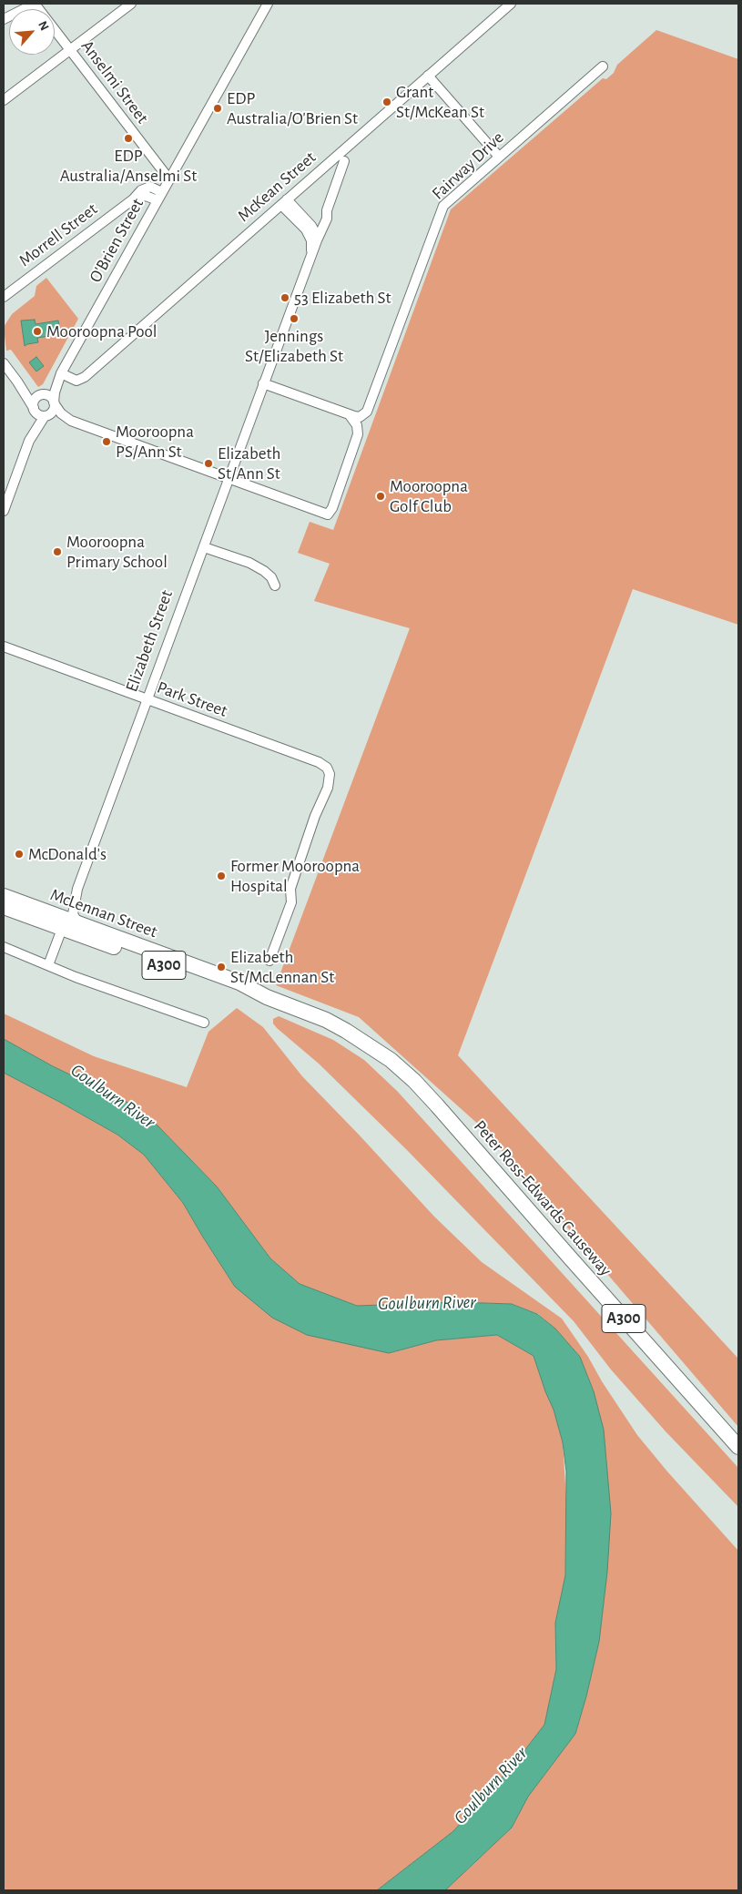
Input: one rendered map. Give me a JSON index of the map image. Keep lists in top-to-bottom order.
{
  "streets": {
    "highway": ["McLennan Street", "A300", "Peter Ross-Edwards Causeway"],
    "street": [
      "Anselmi Street",
      "Fairway Drive",
      "McKean Street",
      "Morrell Street",
      "O'Brien Street",
      "Elizabeth Street",
      "Park Street"
    ]
  },
  "crossings": [
    ["Anselmi Street", "O'Brien Street"],
    ["McKean Street", "O'Brien Street"],
    ["McKean Street", "Elizabeth Street"],
    ["Morrell Street", "O'Brien Street"],
    ["Elizabeth Street", "Park Street"],
    ["Elizabeth Street", "McLennan Street"],
    ["McLennan Street", "Peter Ross-Edwards Causeway"]
  ],
  "water": ["Goulburn River"],
  "places": [
    "Grant St/McKean St",
    "EDP Australia/O'Brien St",
    "EDP Australia/Anselmi St",
    "53 Elizabeth St",
    "Jennings St/Elizabeth St",
    "Mooroopna Pool",
    "Mooroopna PS/Ann St",
    "Elizabeth St/Ann St",
    "Mooroopna Golf Club",
    "Mooroopna Primary School",
    "McDonald's",
    "Former Mooroopna Hospital",
    "Elizabeth St/McLennan St"
  ],
  "north": "top right"
}
